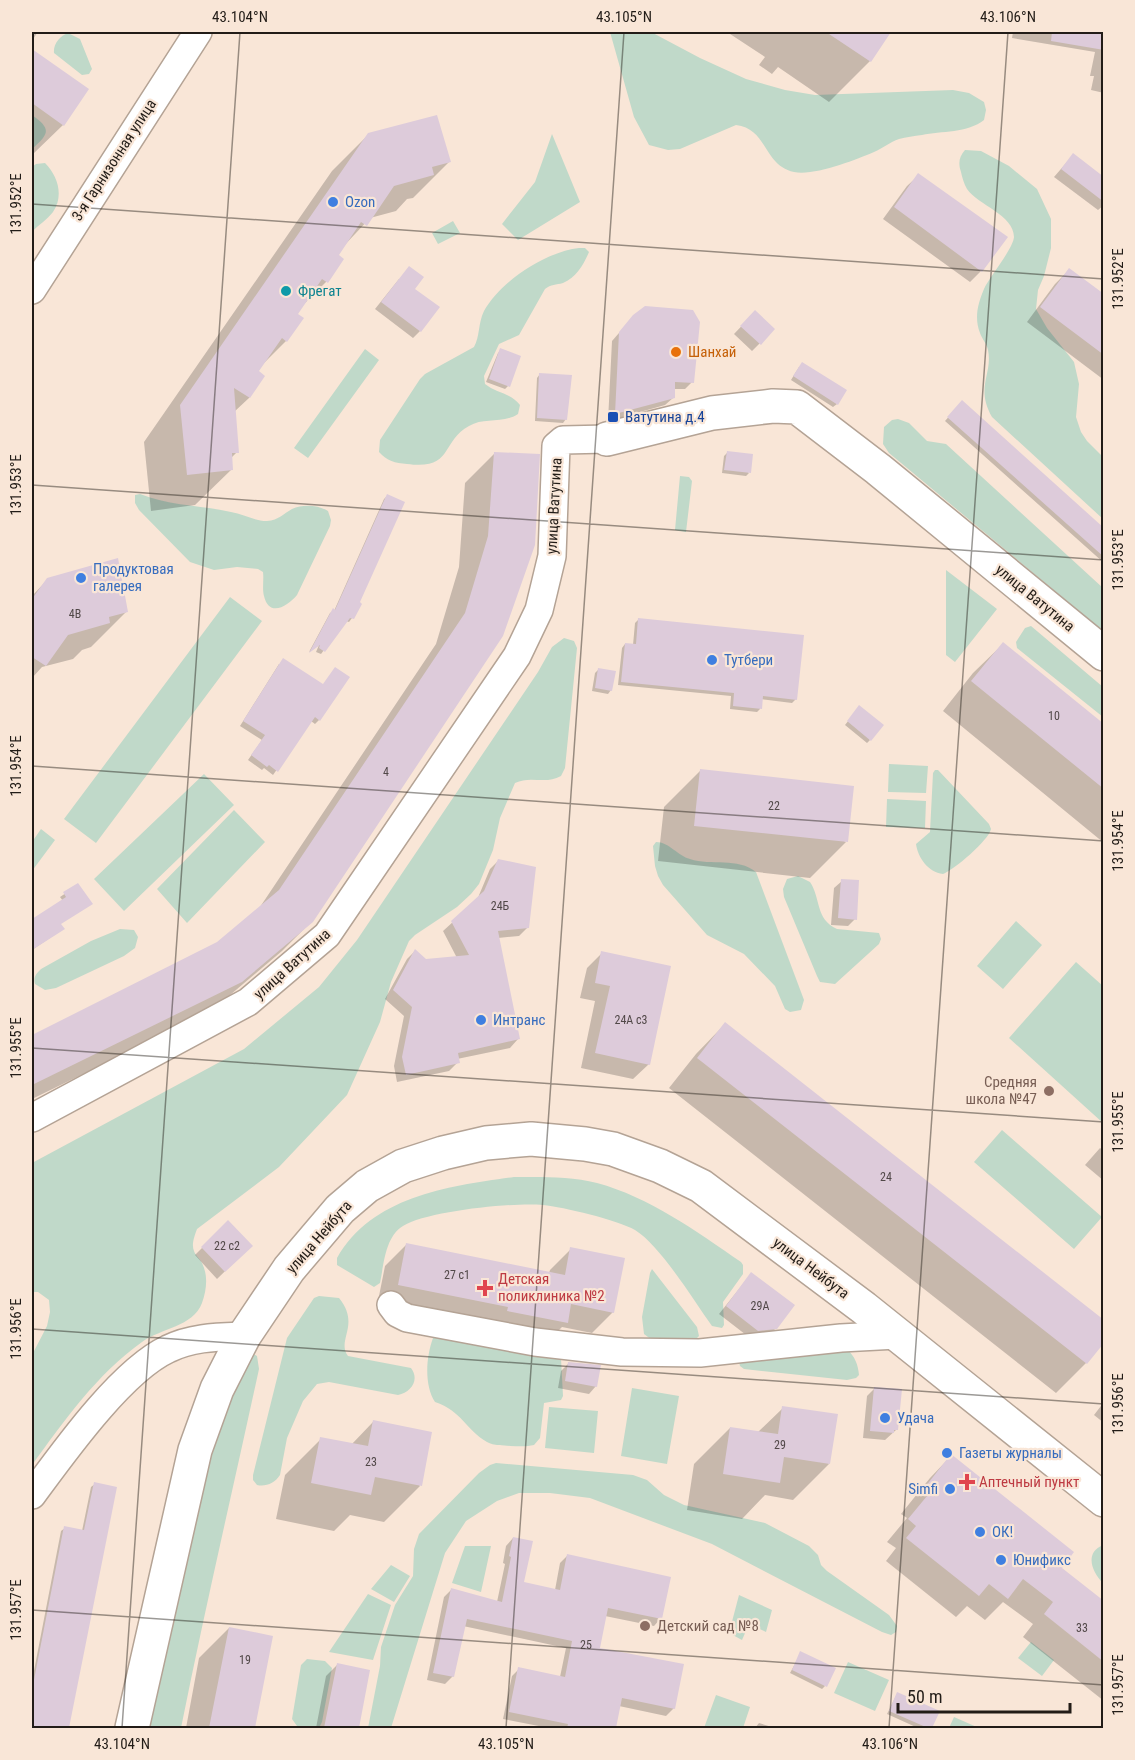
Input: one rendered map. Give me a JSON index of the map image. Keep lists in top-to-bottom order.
{
  "streets": {
    "street": ["3-я Гарнизонная улица", "улица Ватутина", "улица Нейбута"]
  },
  "places": {
    "other": [
      "Ozon",
      "Фрегат",
      "Шанхай",
      "Продуктовая галерея",
      "Тутбери",
      "Интранс",
      "Средняя школа №47",
      "Удача",
      "Газеты журналы",
      "Simfi",
      "ОК!",
      "Юнификс",
      "Детский сад №8"
    ],
    "transit": ["Ватутина д.4"],
    "health": ["Детская поликлиника №2", "Аптечный пункт"]
  },
  "house_numbers": [
    "4В",
    "10",
    "4",
    "22",
    "24Б",
    "24А с3",
    "24",
    "22 с2",
    "27 с1",
    "29А",
    "29",
    "23",
    "33",
    "25",
    "19"
  ],
  "scale_bar": "50 m",
  "coordinates": [
    "43.104°N",
    "43.105°N",
    "43.106°N",
    "131.952°E",
    "131.953°E",
    "131.954°E",
    "131.955°E",
    "131.956°E",
    "131.957°E"
  ]
}
